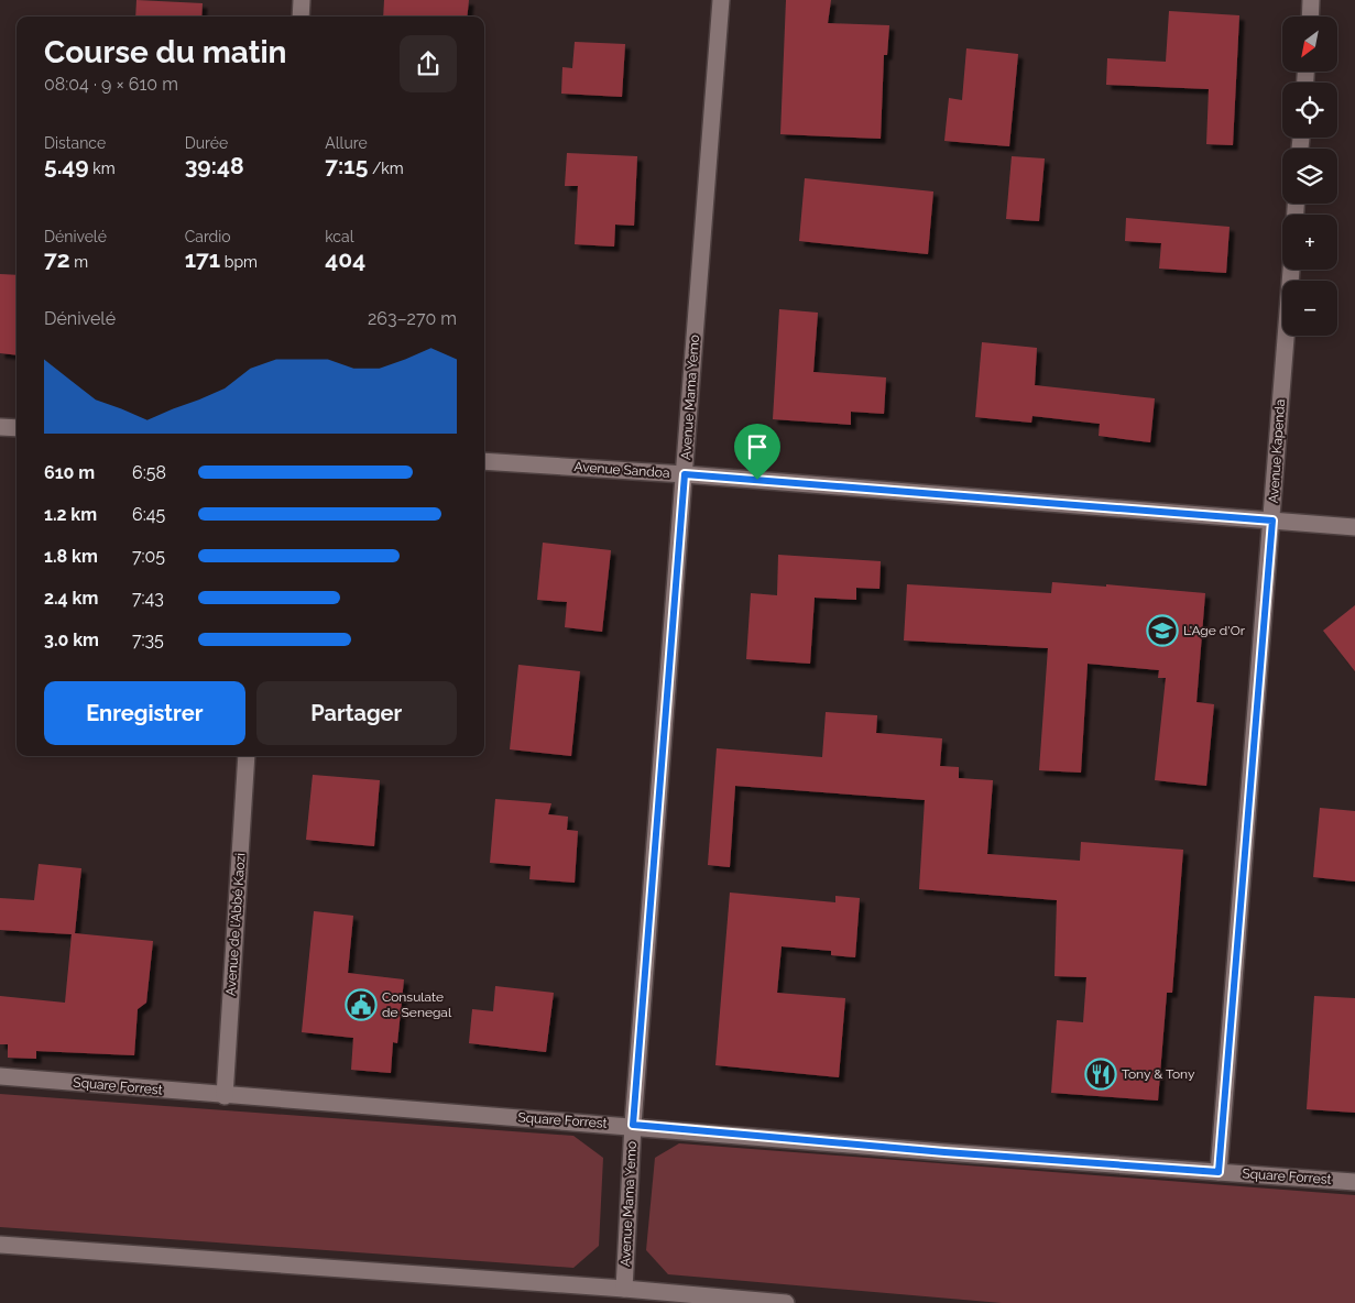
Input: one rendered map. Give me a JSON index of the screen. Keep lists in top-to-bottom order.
{
  "streets": {
    "street": [
      "Avenue Mama Yemo",
      "Avenue Kapenda",
      "Avenue Sandoa",
      "Avenue de l'Abbé Kaozi",
      "Square Forrest"
    ]
  },
  "crossings": [
    ["Avenue Mama Yemo", "Avenue Sandoa"],
    ["Avenue Mama Yemo", "Square Forrest"],
    ["Avenue Kapenda", "Avenue Sandoa"],
    ["Avenue Kapenda", "Square Forrest"],
    ["Avenue de l'Abbé Kaozi", "Square Forrest"]
  ],
  "places": {
    "school or university": ["L'Age d'Or"],
    "public building": ["Consulate de Senegal"],
    "restaurant": ["Tony & Tony"]
  },
  "north": "bottom left",
  "page": {
    "map_buttons": ["+", "−"],
    "heading": ["Course du matin", "08:04 · 9 × 610 m"],
    "stats": [
      ["Distance", "5.49 km"],
      ["Durée", "39:48"],
      ["Allure", "7:15 /km"],
      ["Dénivelé", "72 m"],
      ["Cardio", "171 bpm"],
      ["kcal", "404"]
    ],
    "chart": ["Dénivelé", "263–270 m"],
    "list": [
      {
        "name": "610 m",
        "note": "6:58"
      },
      {
        "name": "1.2 km",
        "note": "6:45"
      },
      {
        "name": "1.8 km",
        "note": "7:05"
      },
      {
        "name": "2.4 km",
        "note": "7:43"
      },
      {
        "name": "3.0 km",
        "note": "7:35"
      }
    ],
    "buttons": ["Enregistrer", "Partager"]
  }
}
